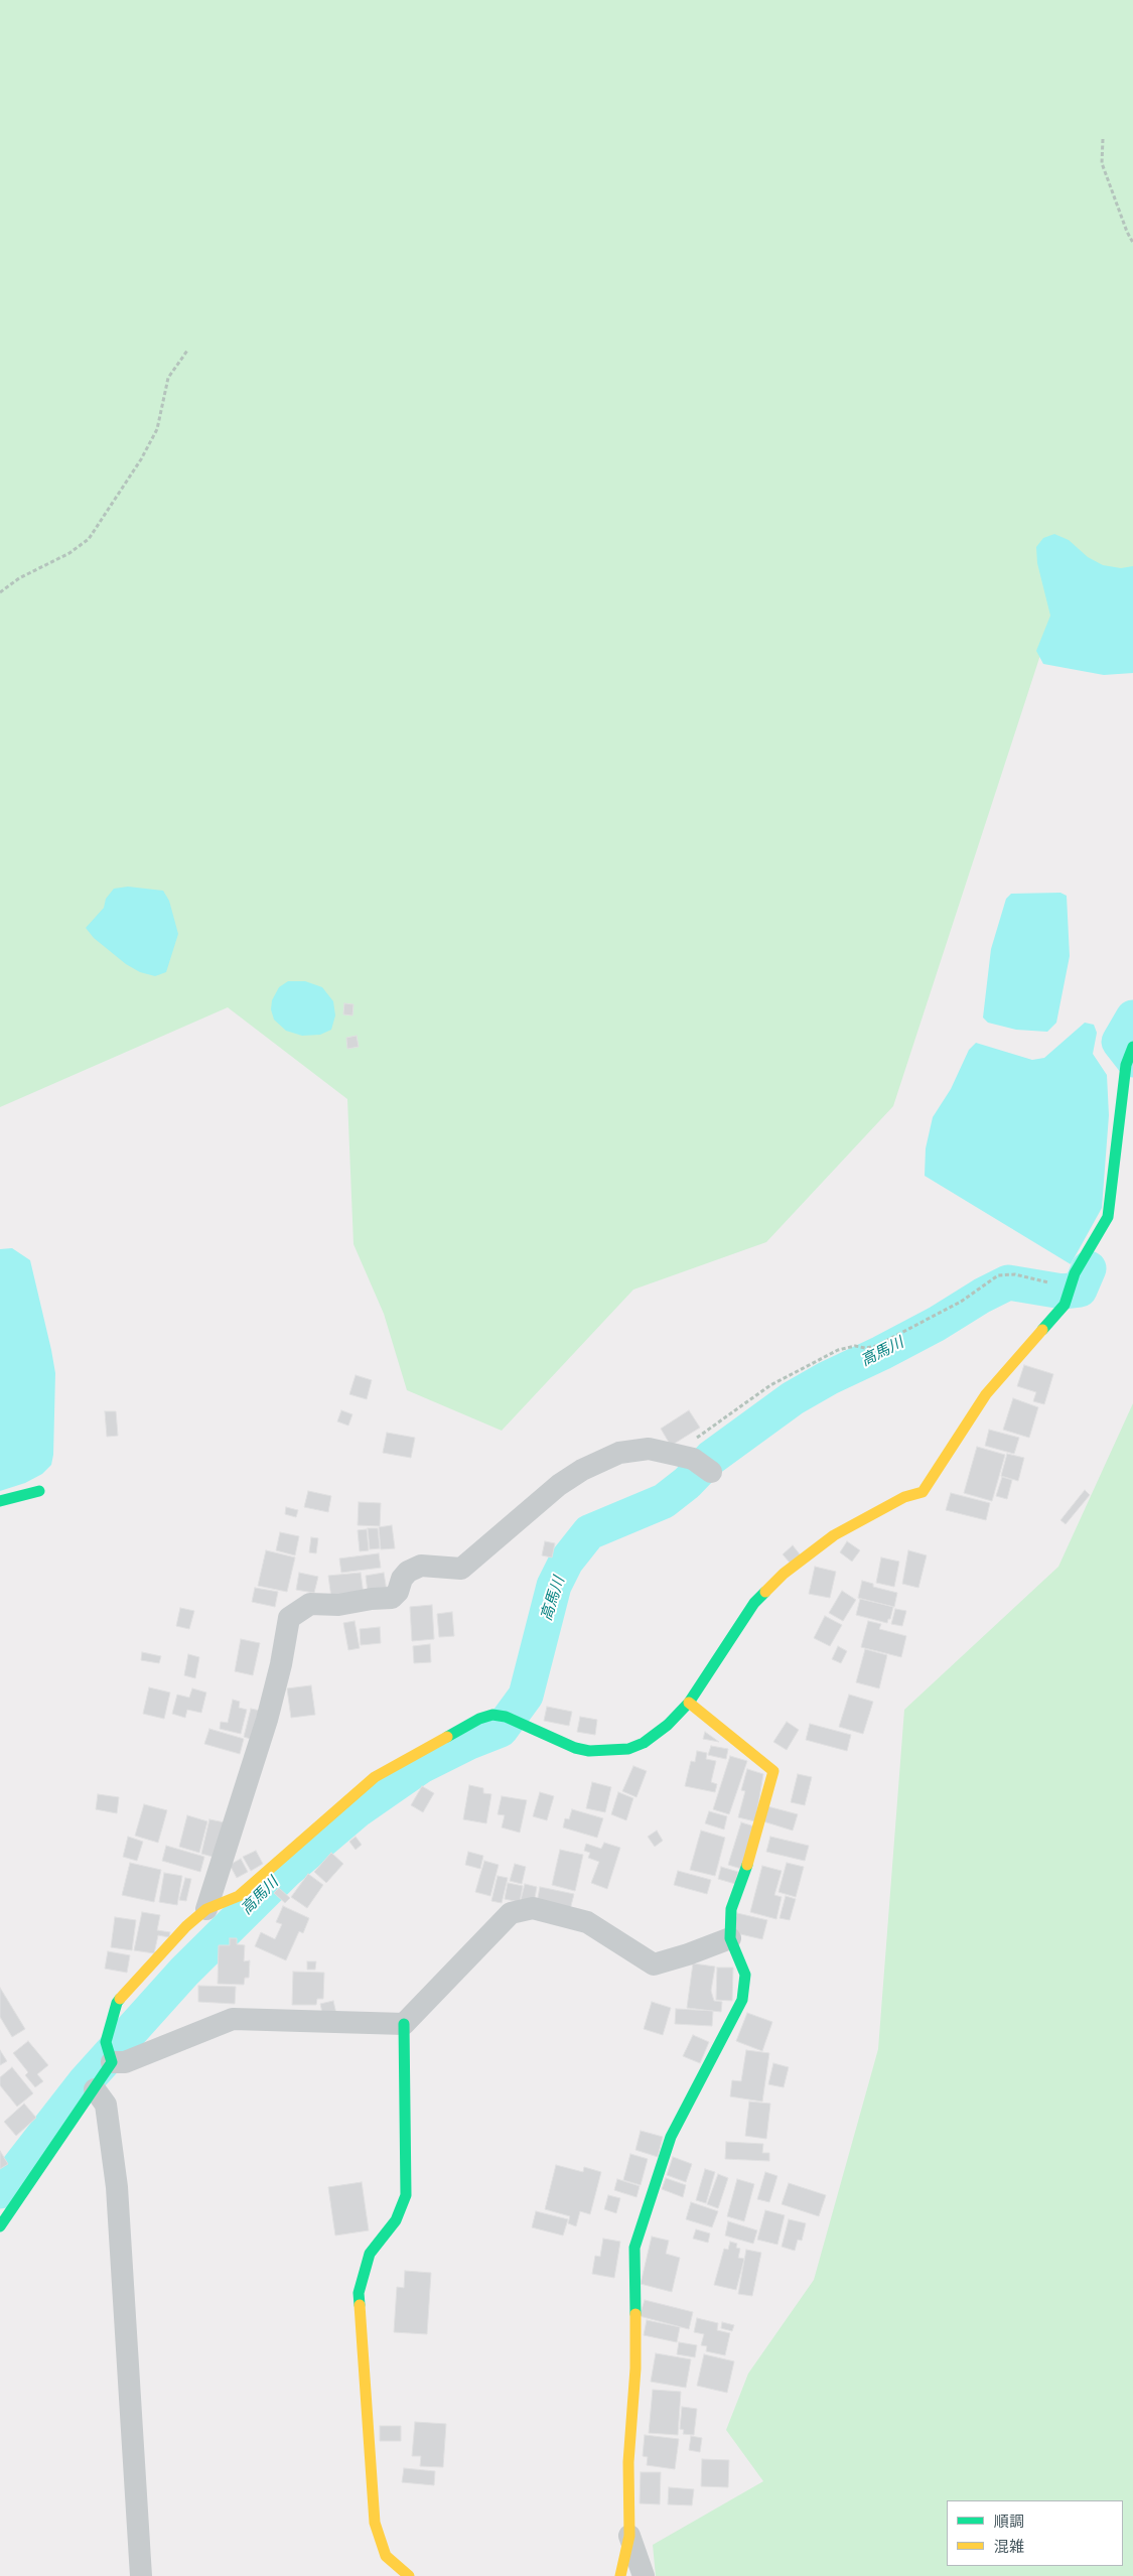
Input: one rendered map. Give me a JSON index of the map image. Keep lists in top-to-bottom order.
{
  "water": ["高馬川"],
  "legend": ["順調", "混雑"]
}
